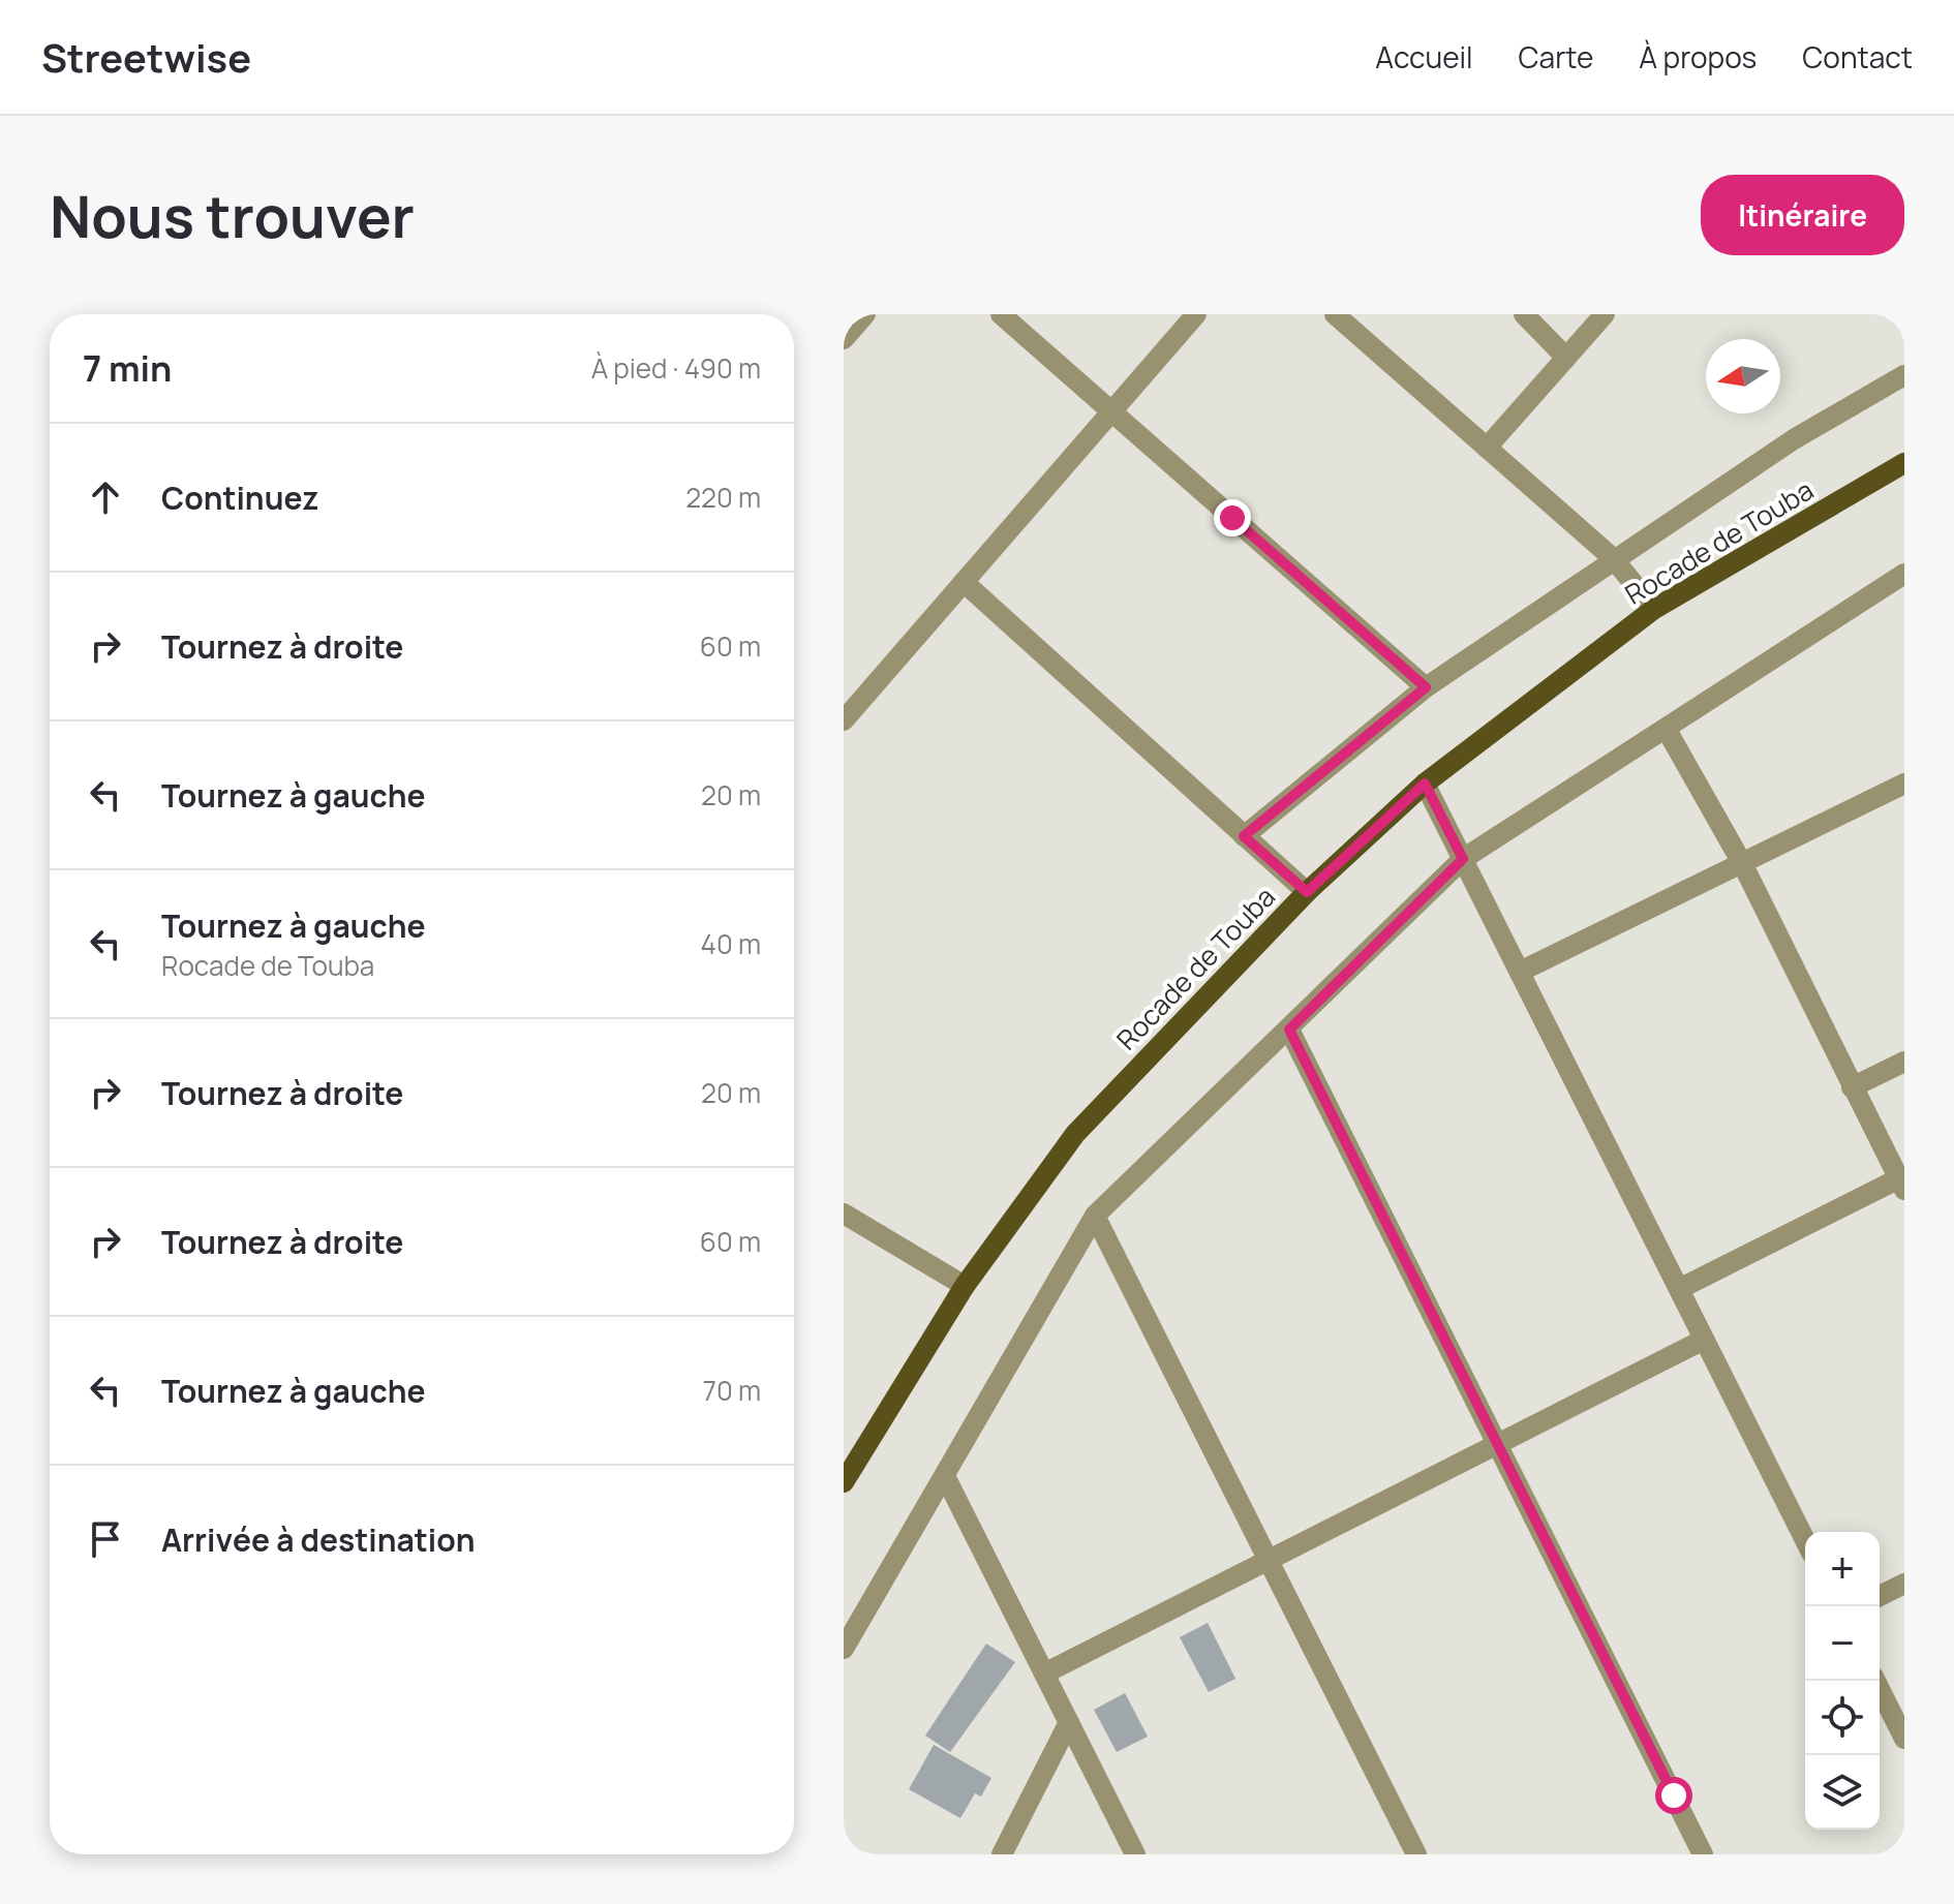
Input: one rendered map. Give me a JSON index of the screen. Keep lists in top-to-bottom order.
{
  "streets": {
    "main road": ["Rocade de Touba"]
  },
  "north": "left",
  "page": {
    "header": "Streetwise",
    "nav": [
      "Accueil",
      "Carte",
      "À propos",
      "Contact"
    ],
    "buttons": "Itinéraire",
    "title": "Nous trouver",
    "heading": ["7 min", "À pied · 490 m"],
    "list": [
      ["Continuez", "220 m"],
      ["Tournez à droite", "60 m"],
      ["Tournez à gauche", "20 m"],
      ["Tournez à gauche", "Rocade de Touba", "40 m"],
      ["Tournez à droite", "20 m"],
      ["Tournez à droite", "60 m"],
      ["Tournez à gauche", "70 m"],
      "Arrivée à destination"
    ],
    "map_buttons": ["+", "−"]
  }
}
